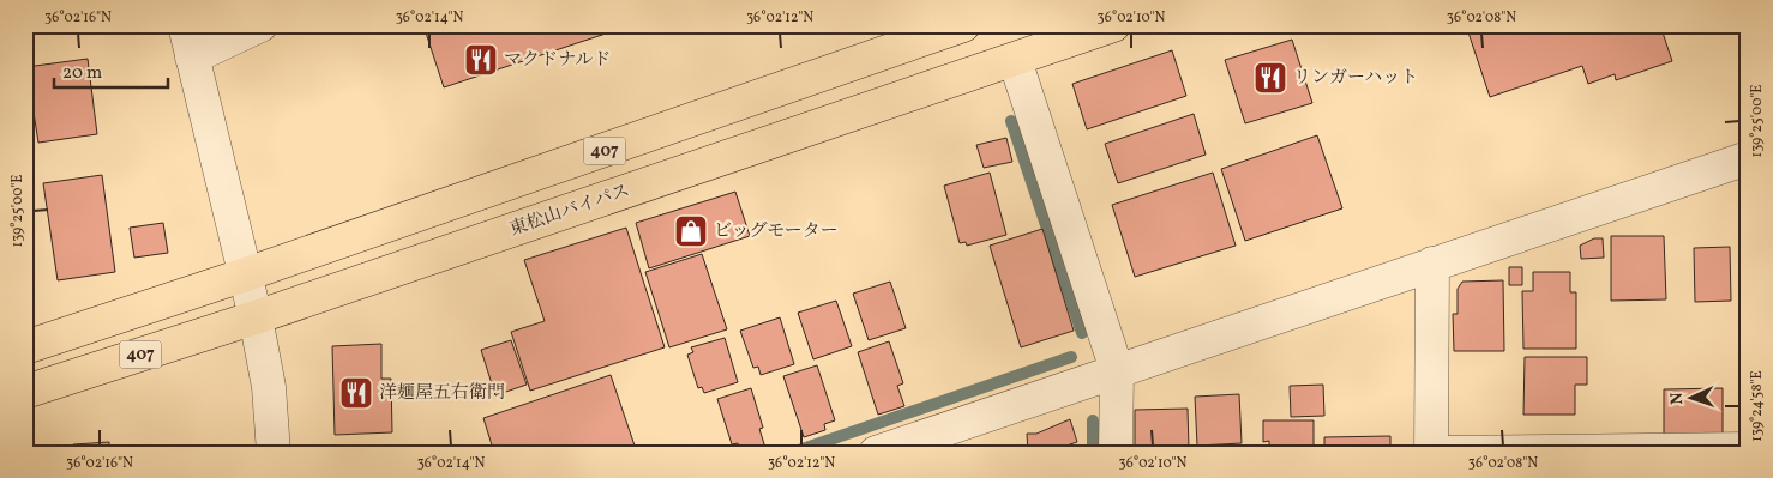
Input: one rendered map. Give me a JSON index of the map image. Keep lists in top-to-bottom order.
{
  "streets": {
    "highway": ["407", "東松山バイパス"]
  },
  "places": {
    "restaurant": ["マクドナルド", "リンガーハット", "洋麺屋五右衛門"],
    "shop": ["ビッグモーター"]
  },
  "scale_bar": "20 m",
  "north": "left",
  "coordinates": [
    "36°02'16\"N",
    "36°02'14\"N",
    "36°02'12\"N",
    "36°02'10\"N",
    "36°02'08\"N",
    "139°25'00\"E",
    "139°24'58\"E"
  ]
}
